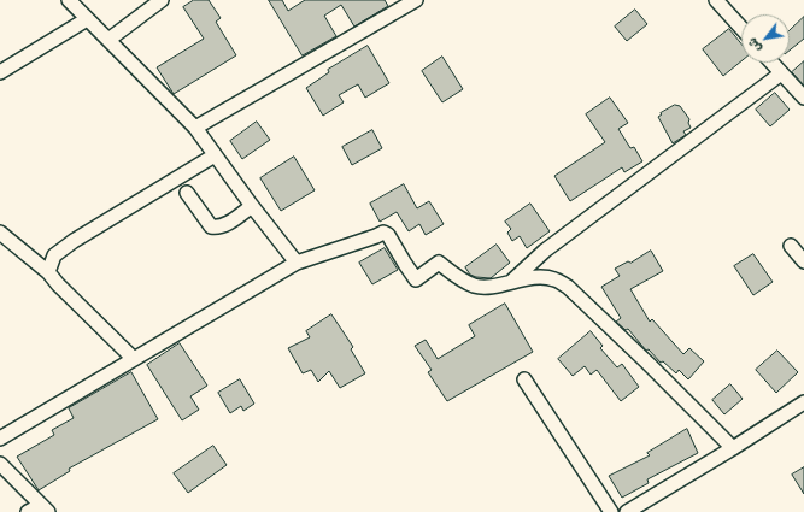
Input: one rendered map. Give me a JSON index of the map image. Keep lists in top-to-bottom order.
{
  "north": "bottom left"
}
